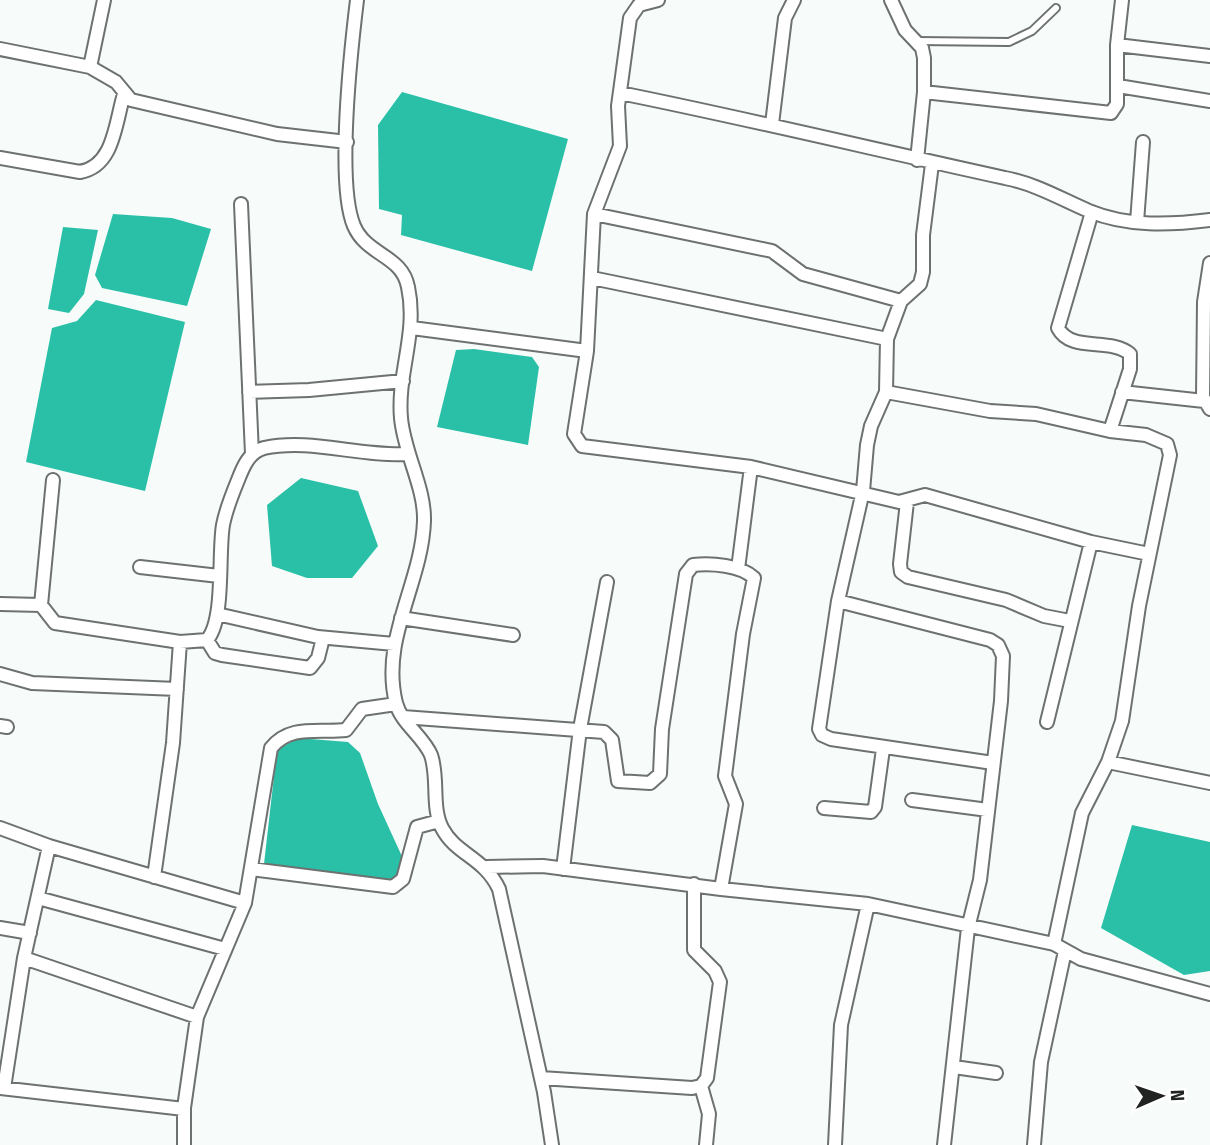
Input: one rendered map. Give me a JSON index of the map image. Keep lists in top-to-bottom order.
{
  "north": "right"
}
